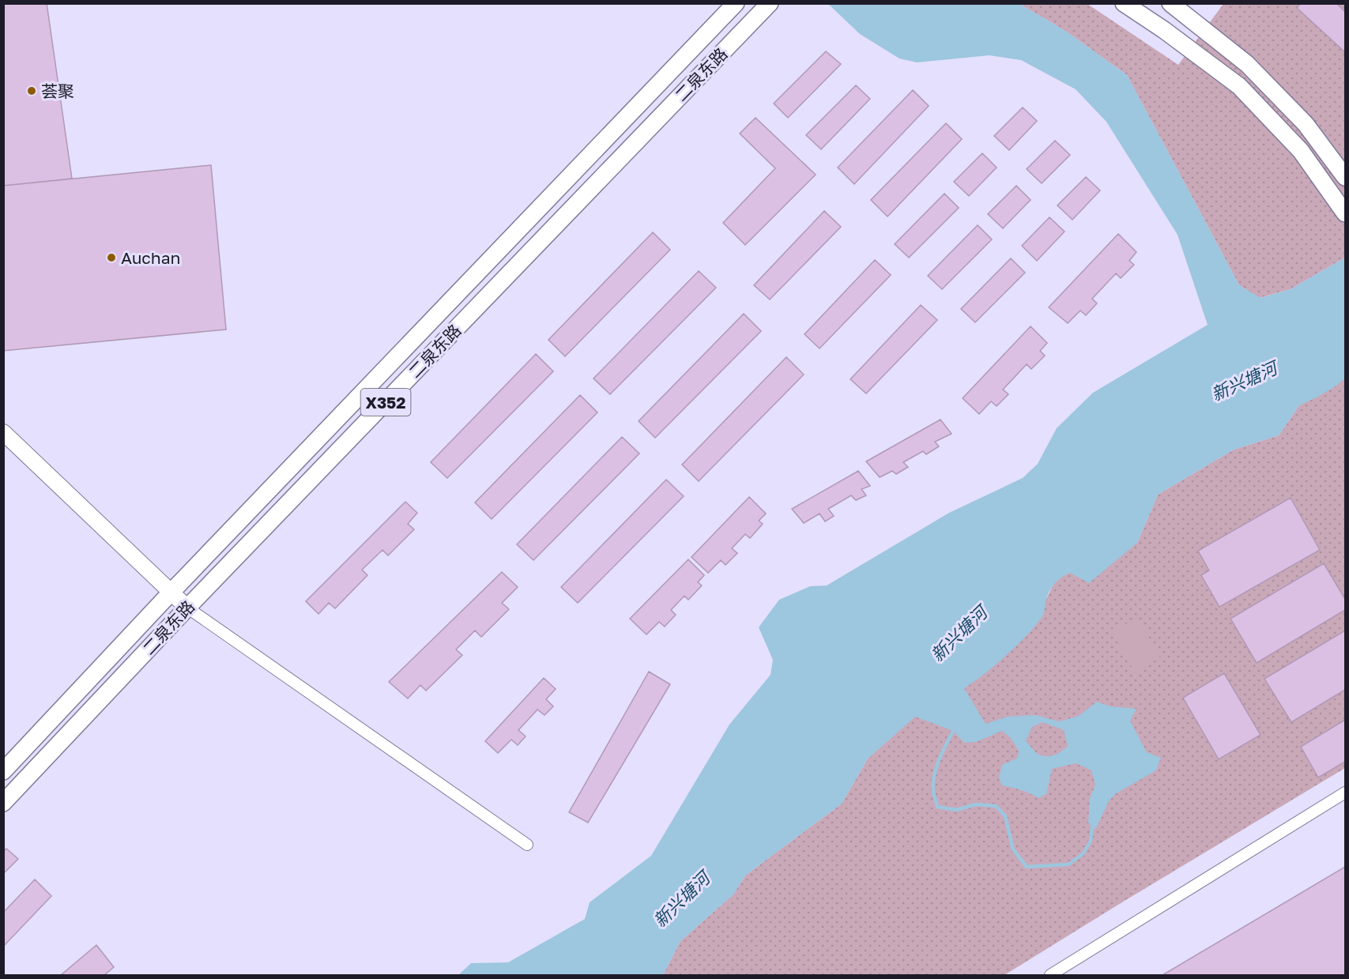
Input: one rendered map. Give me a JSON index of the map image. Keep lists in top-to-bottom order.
{
  "streets": {
    "main road": ["二泉东路", "X352"]
  },
  "water": ["新兴塘河"],
  "places": ["荟聚", "Auchan"]
}
